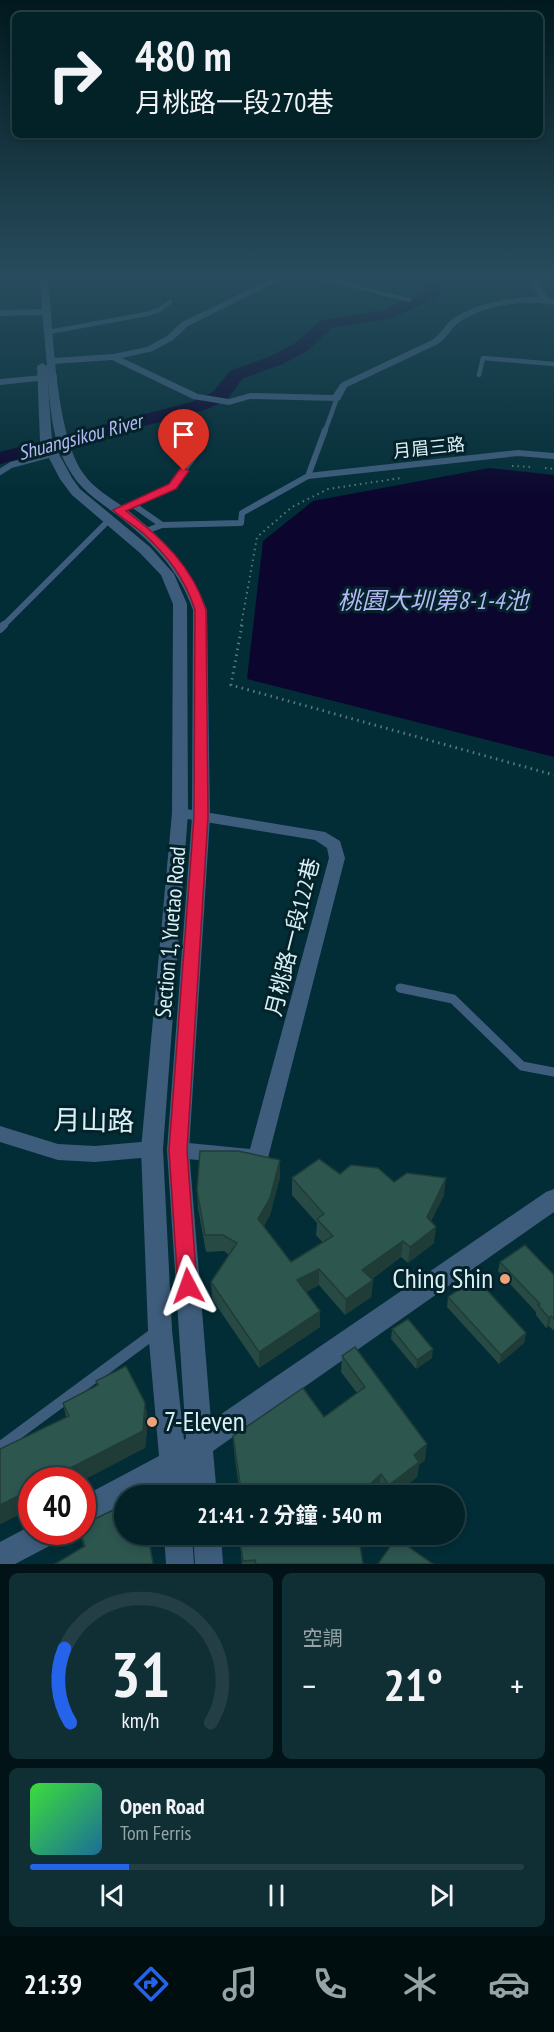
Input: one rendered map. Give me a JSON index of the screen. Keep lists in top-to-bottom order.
{
  "streets": {
    "street": ["Section 1, Yuetao Road", "月桃路一段122巷", "月山路"],
    "lane": ["月眉三路"]
  },
  "crossings": [
    ["月眉三路", "Section 1, Yuetao Road"],
    ["Section 1, Yuetao Road", "月桃路一段122巷"],
    ["Section 1, Yuetao Road", "月山路"]
  ],
  "water": ["Shuangsikou River", "桃園大圳第8-1-4池"],
  "places": ["Ching Shin", "7-Eleven"],
  "page": {
    "turn": ["480 m", "月桃路一段270巷"],
    "limit": "40",
    "trip": "21:41 · 2 分鐘 · 540 m",
    "tile": "空調",
    "heat": ["−", "21°", "+"],
    "song": ["Open Road", "Tom Ferris"],
    "tabs": "21:39",
    "gauge": ["31", "km/h"]
  }
}
